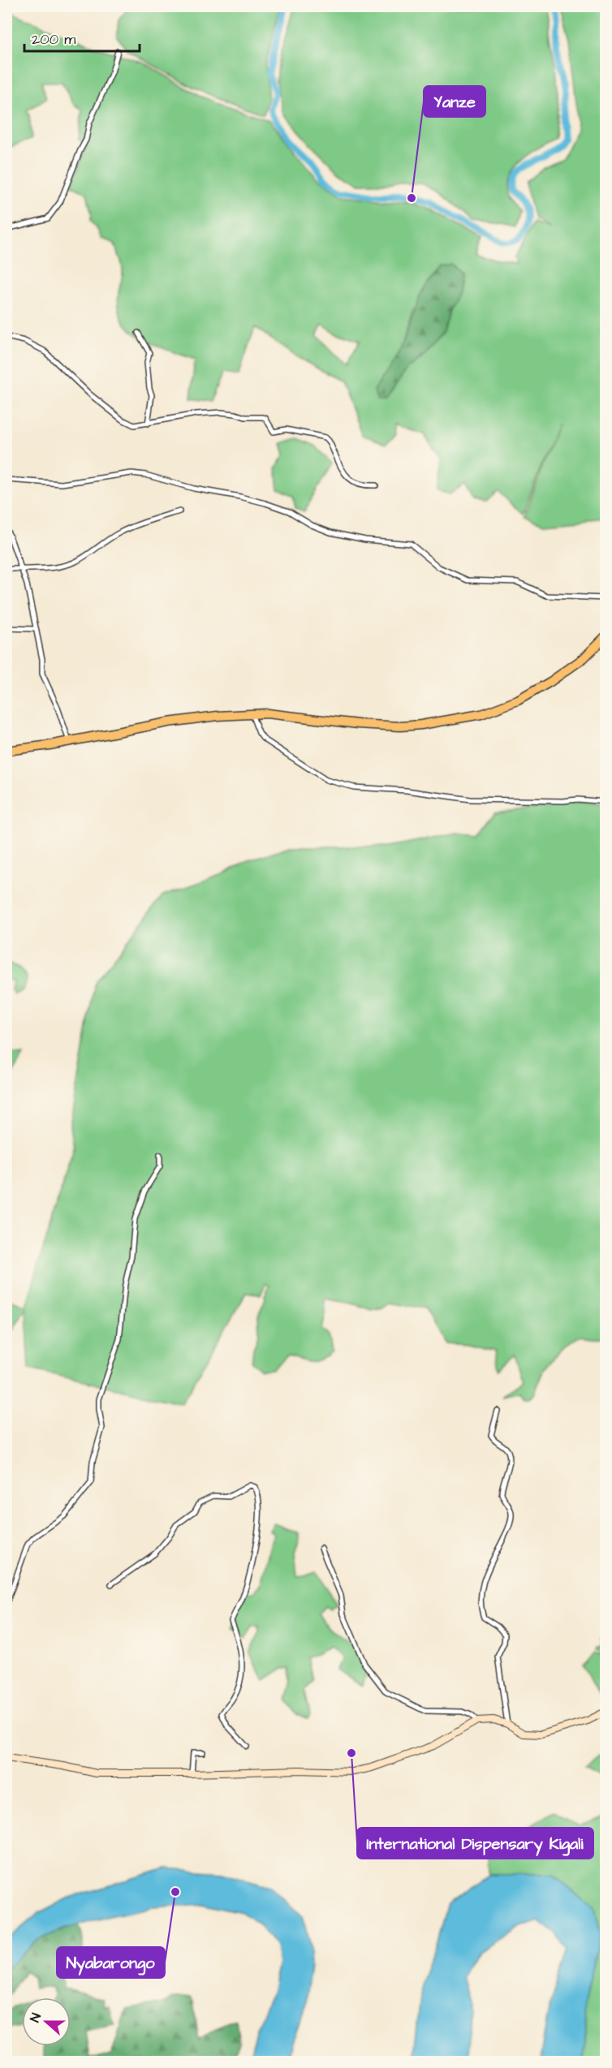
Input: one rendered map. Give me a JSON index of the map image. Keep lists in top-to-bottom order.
{
  "places": ["Yanze", "International Dispensary Kigali", "Nyabarongo"],
  "scale_bar": "200 m",
  "north": "left"
}
